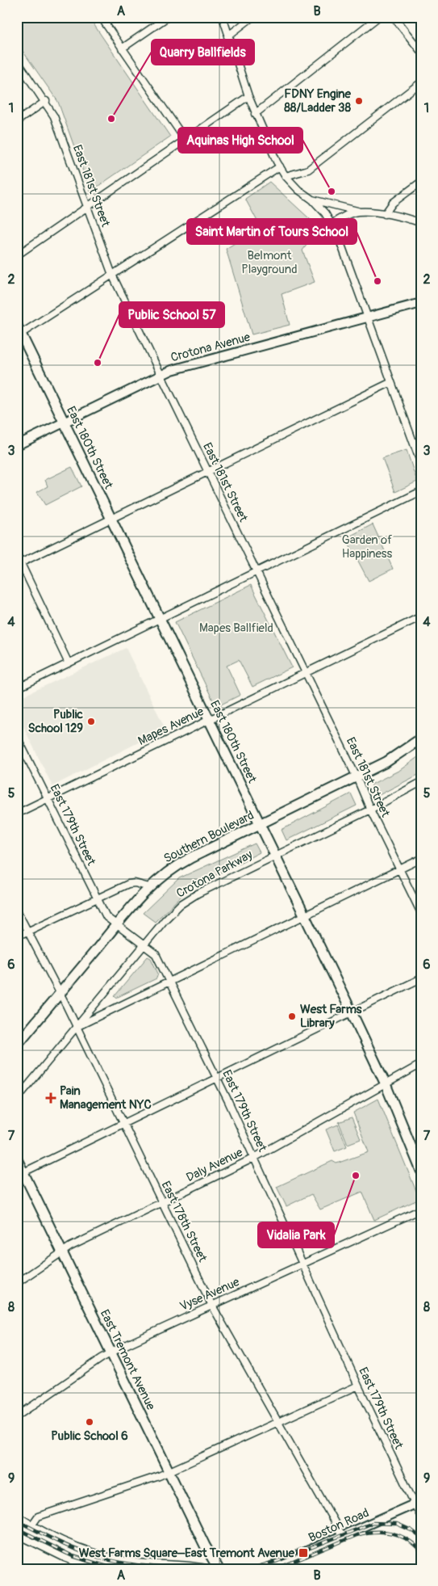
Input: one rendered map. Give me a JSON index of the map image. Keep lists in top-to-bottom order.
{
  "streets": {
    "main road": ["East 180th Street", "Southern Boulevard", "East Tremont Avenue"],
    "street": [
      "East 181st Street",
      "Crotona Avenue",
      "Mapes Avenue",
      "East 179th Street",
      "Crotona Parkway",
      "Daly Avenue",
      "East 178th Street",
      "Vyse Avenue",
      "Boston Road"
    ]
  },
  "crossings": [
    ["East 181st Street", "Crotona Avenue"],
    ["East 181st Street", "Mapes Avenue"],
    ["East 181st Street", "Southern Boulevard"],
    ["East 181st Street", "Crotona Parkway"],
    ["Crotona Avenue", "East 180th Street"],
    ["East 180th Street", "Mapes Avenue"],
    ["East 180th Street", "Southern Boulevard"],
    ["East 180th Street", "Crotona Parkway"],
    ["East 180th Street", "Daly Avenue"],
    ["Mapes Avenue", "East 179th Street"],
    ["East 179th Street", "Southern Boulevard"],
    ["East 179th Street", "Crotona Parkway"],
    ["East 179th Street", "Daly Avenue"],
    ["East 179th Street", "Vyse Avenue"],
    ["East 179th Street", "Boston Road"],
    ["Southern Boulevard", "East 178th Street"],
    ["Crotona Parkway", "East 178th Street"],
    ["Daly Avenue", "East 178th Street"],
    ["Daly Avenue", "East Tremont Avenue"],
    ["East 178th Street", "Vyse Avenue"],
    ["East 178th Street", "Boston Road"],
    ["Vyse Avenue", "East Tremont Avenue"]
  ],
  "parks": ["Belmont Playground", "Garden of Happiness", "Mapes Ballfield"],
  "places": {
    "other": [
      "FDNY Engine 88/Ladder 38",
      "Quarry Ballfields",
      "Aquinas High School",
      "Saint Martin of Tours School",
      "Public School 57",
      "Public School 129",
      "West Farms Library",
      "Vidalia Park",
      "Public School 6"
    ],
    "health": ["Pain Management NYC"],
    "transit": ["West Farms Square–East Tremont Avenue"]
  },
  "grid": {
    "columns": ["A", "B"],
    "rows": [
      "1",
      "2",
      "3",
      "4",
      "5",
      "6",
      "7",
      "8",
      "9"
    ]
  }
}
